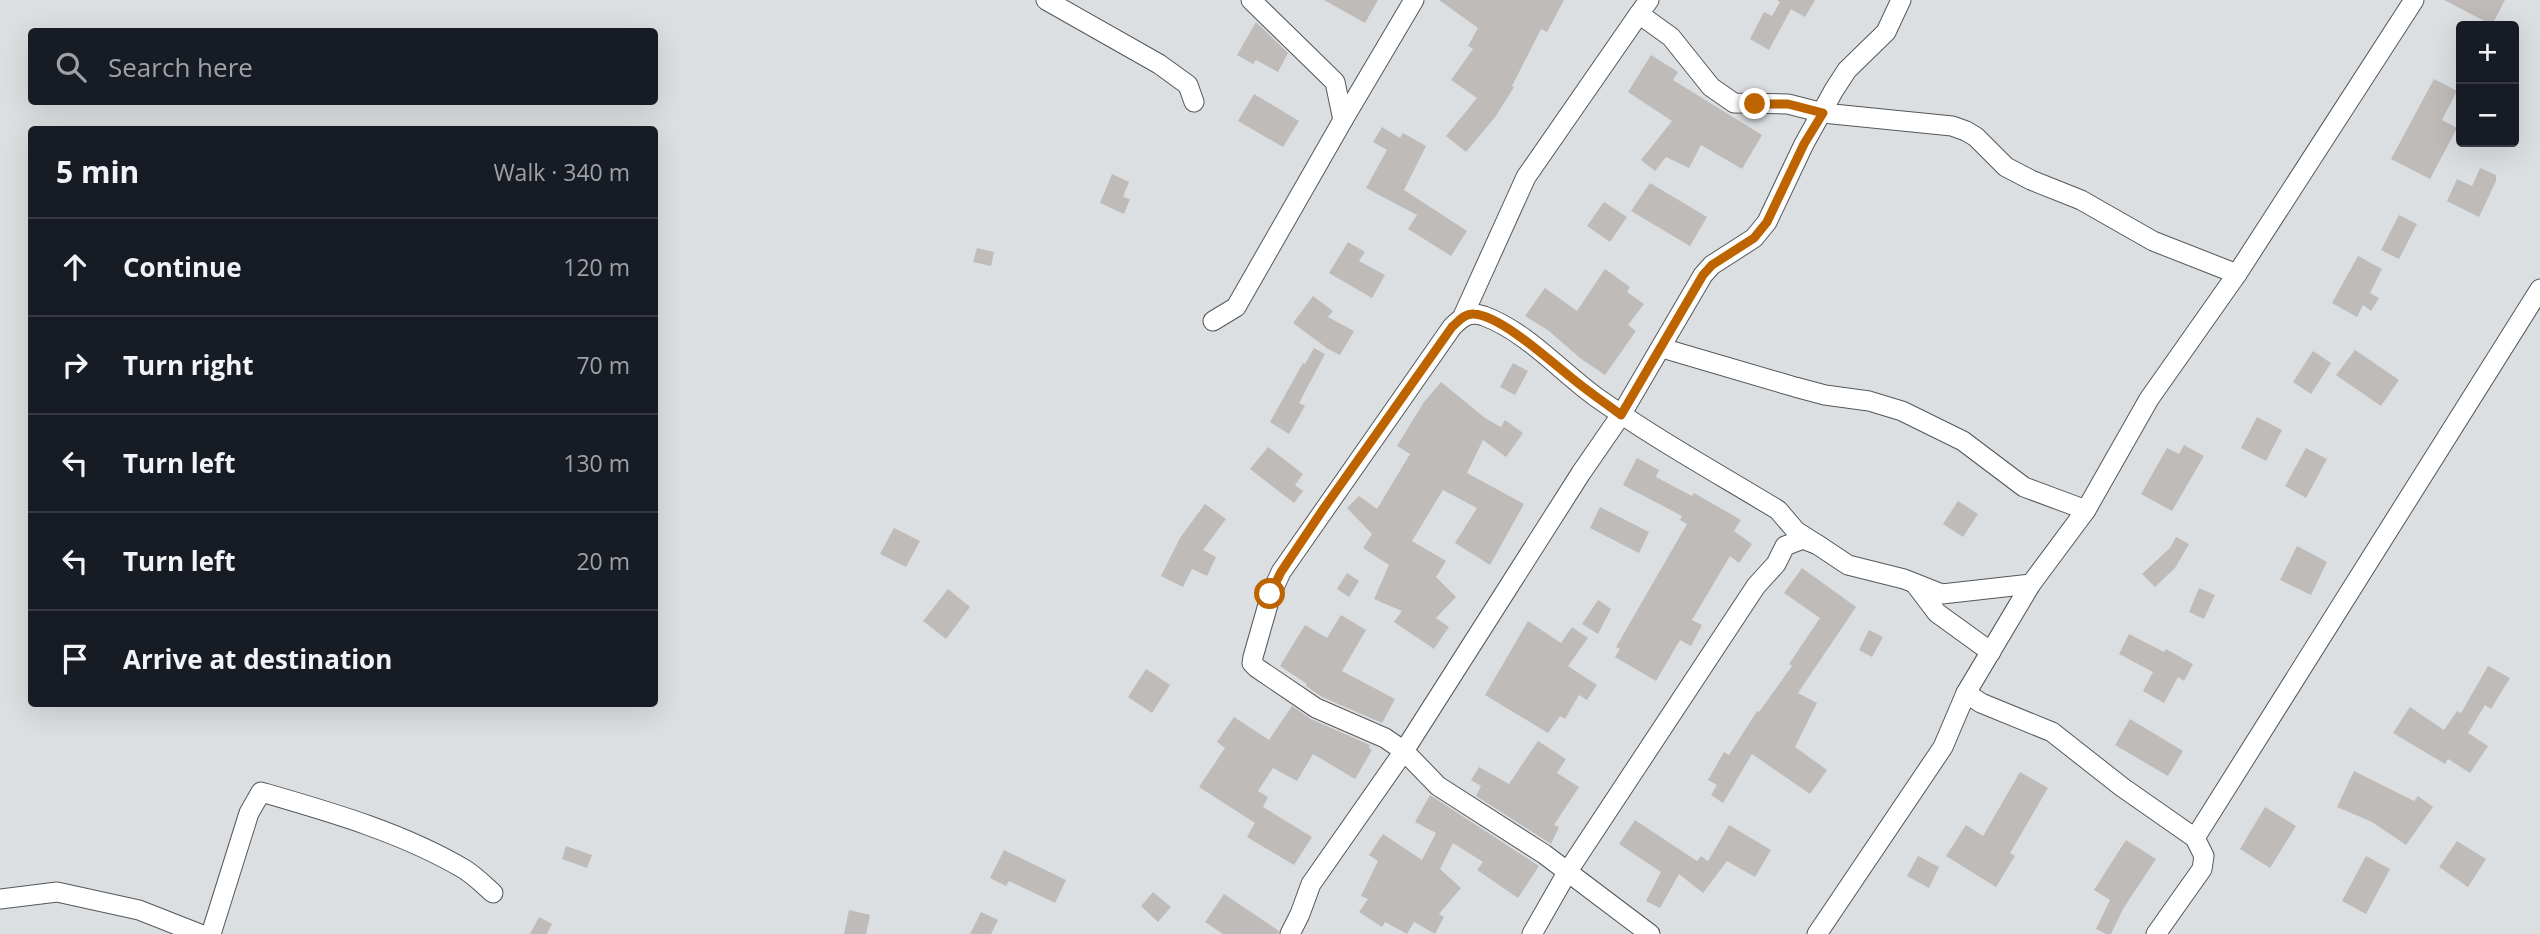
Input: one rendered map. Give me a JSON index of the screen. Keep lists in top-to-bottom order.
{
  "page": {
    "map_buttons": ["+", "−"],
    "search": "Search here",
    "heading": ["5 min", "Walk · 340 m"],
    "list": [
      ["Continue", "120 m"],
      ["Turn right", "70 m"],
      ["Turn left", "130 m"],
      ["Turn left", "20 m"],
      "Arrive at destination"
    ]
  }
}
